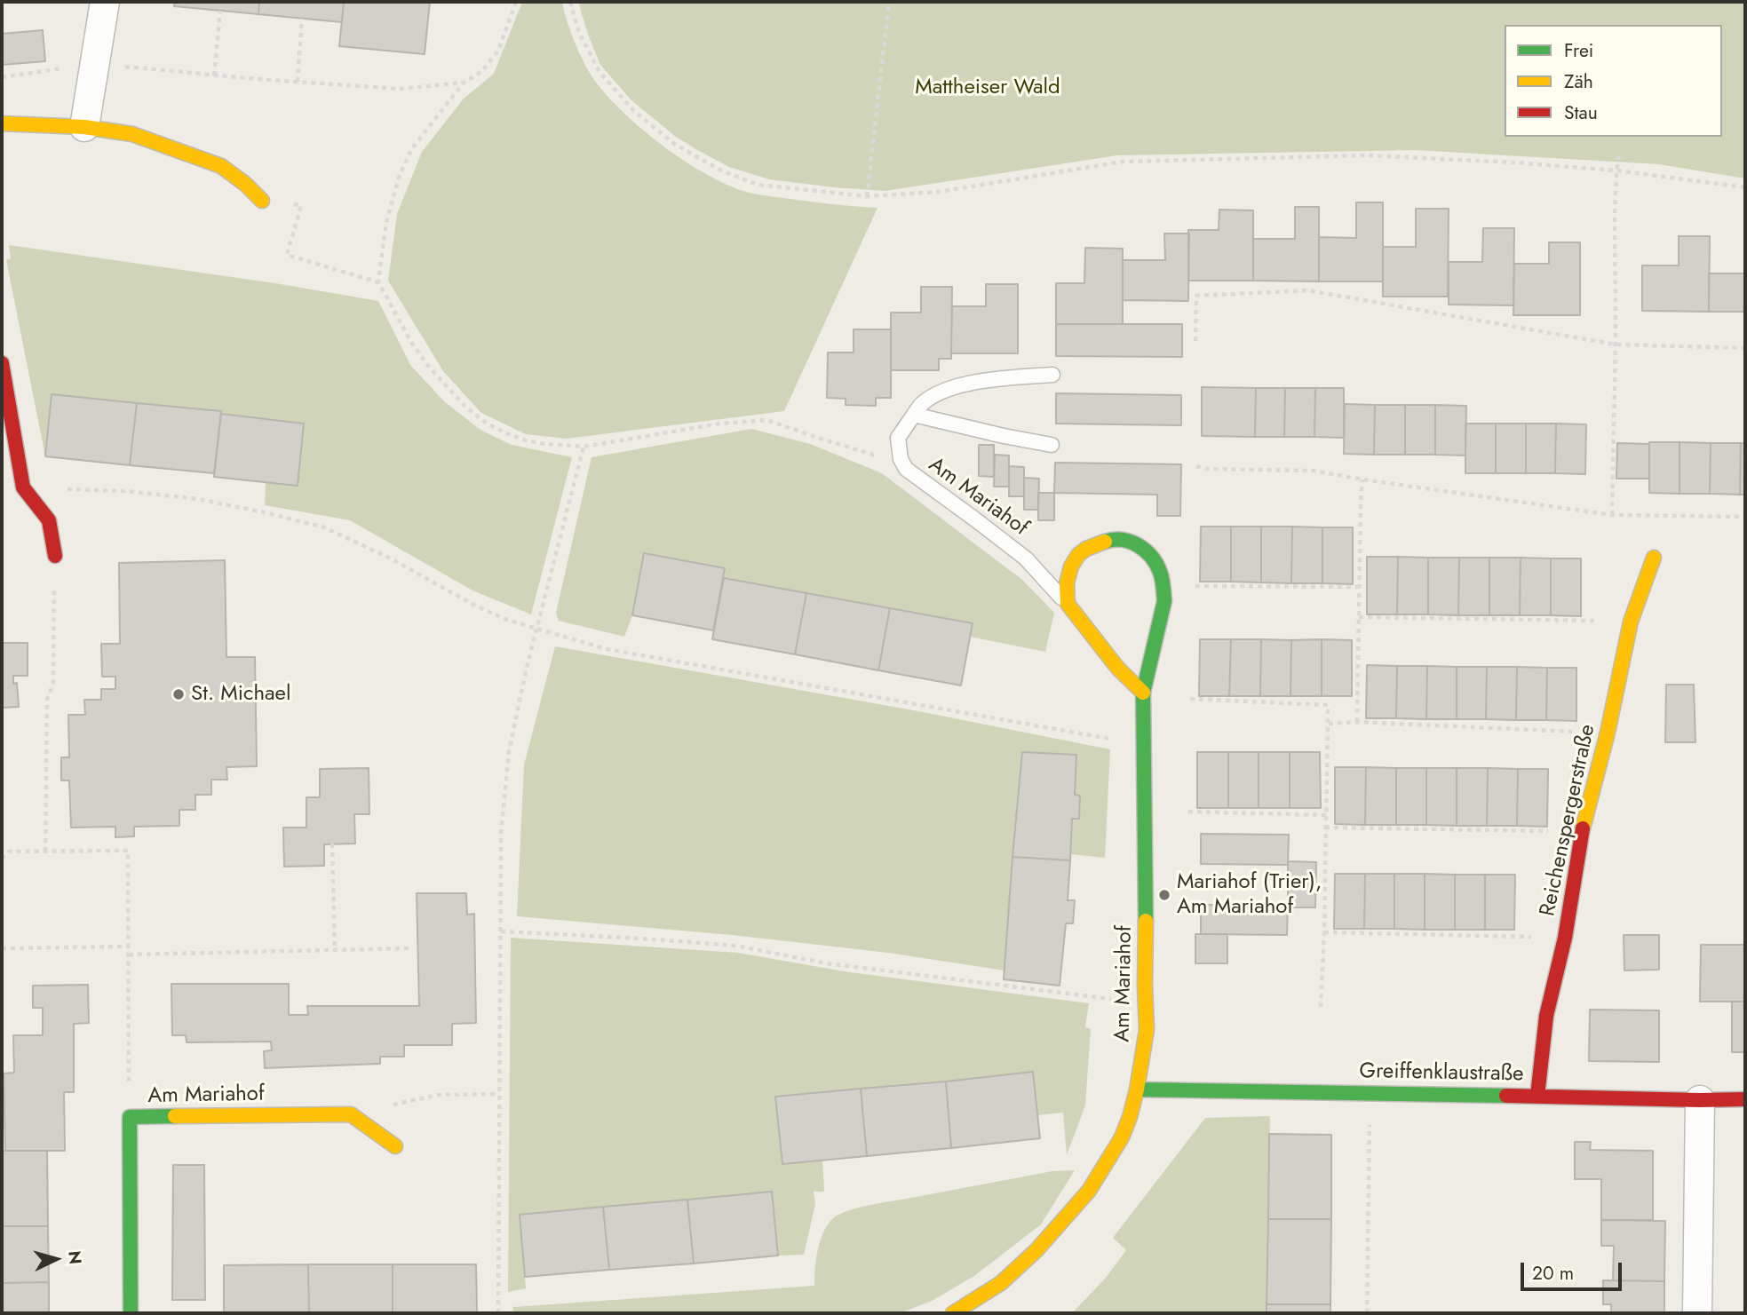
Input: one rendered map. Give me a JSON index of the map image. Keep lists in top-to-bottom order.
{
  "streets": {
    "street": ["Am Mariahof", "Reichenspergerstraße", "Greiffenklaustraße"]
  },
  "crossings": [
    ["Am Mariahof", "Greiffenklaustraße"],
    ["Reichenspergerstraße", "Greiffenklaustraße"]
  ],
  "parks": ["Mattheiser Wald"],
  "places": ["St. Michael", "Mariahof (Trier), Am Mariahof"],
  "legend": ["Frei", "Zäh", "Stau"],
  "scale_bar": "20 m",
  "north": "right"
}
